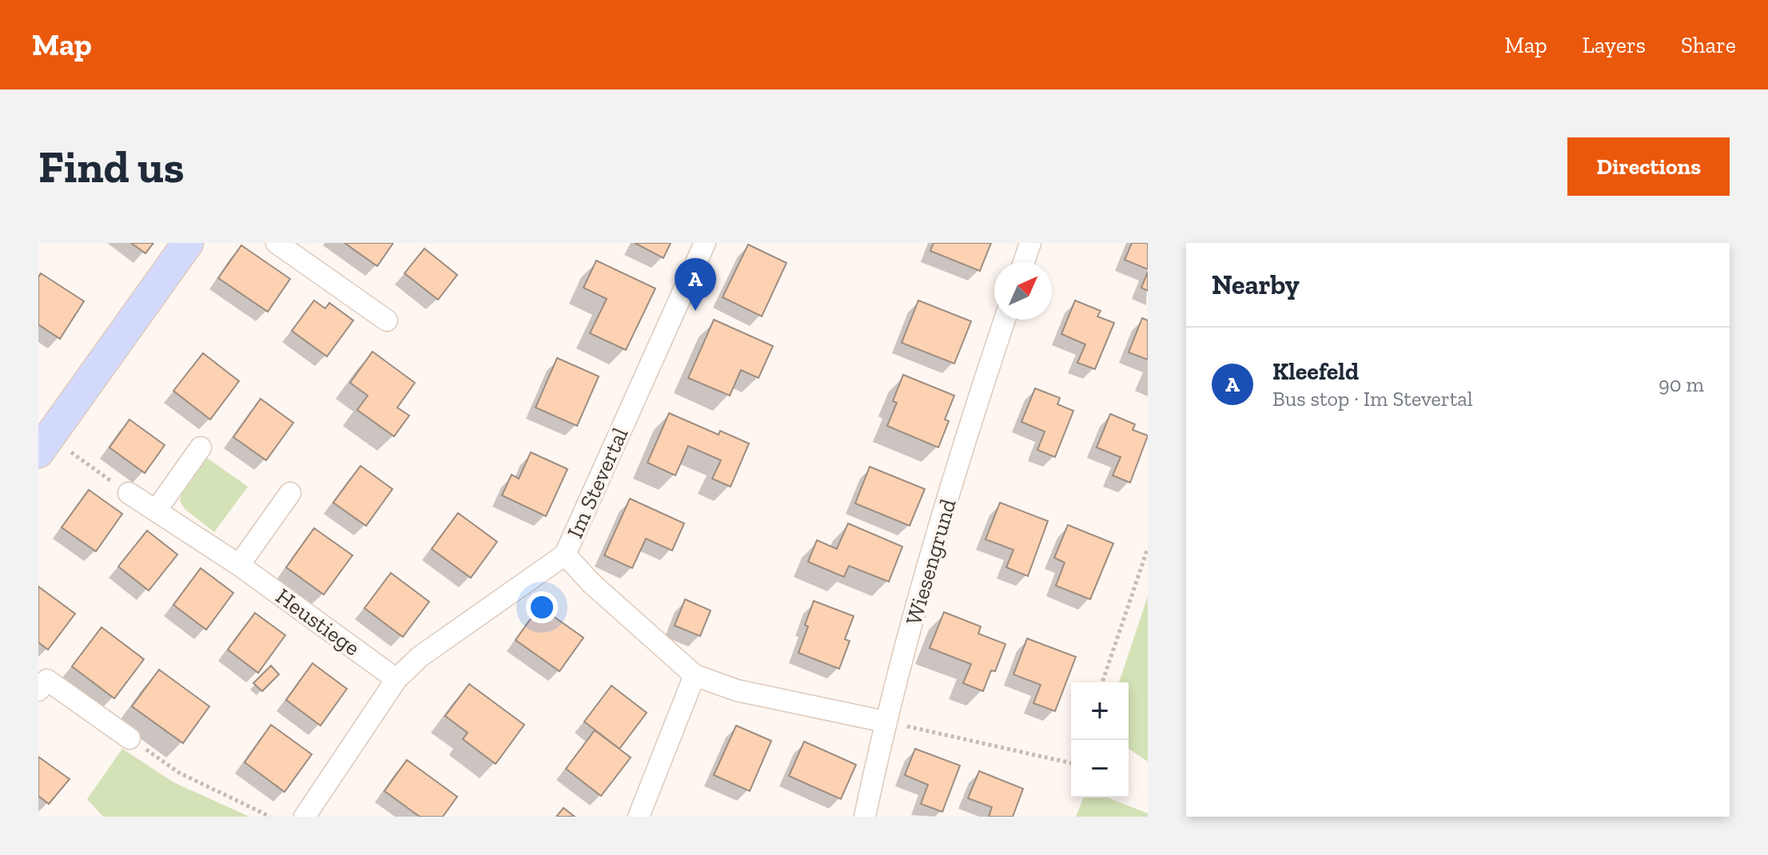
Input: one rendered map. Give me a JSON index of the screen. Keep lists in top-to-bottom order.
{
  "streets": {
    "street": ["Im Stevertal", "Wiesengrund", "Heustiege"]
  },
  "crossings": [
    ["Im Stevertal", "Heustiege"]
  ],
  "north": "top right",
  "page": {
    "header": "Map",
    "nav": ["Map", "Layers", "Share"],
    "buttons": "Directions",
    "title": "Find us",
    "heading": "Nearby",
    "pins": "A",
    "list": [
      {
        "mark": "A",
        "name": "Kleefeld",
        "note": "Bus stop · Im Stevertal",
        "value": "90 m"
      }
    ],
    "map_buttons": ["+", "−"]
  }
}
